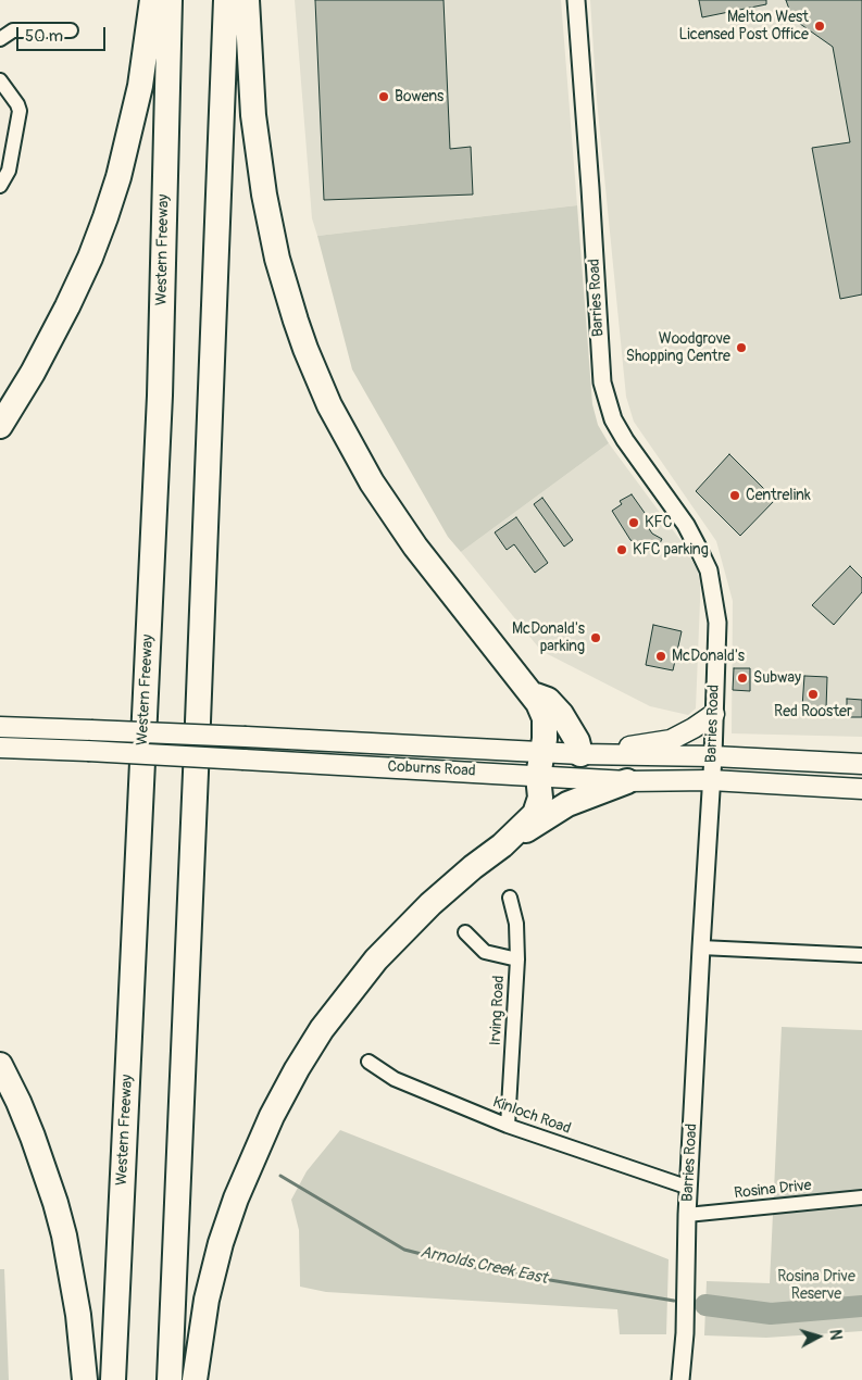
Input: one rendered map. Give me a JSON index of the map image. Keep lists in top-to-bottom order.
{
  "streets": {
    "highway": ["Western Freeway"],
    "main road": ["Coburns Road"],
    "street": [
      "Barries Road",
      "Irving Road",
      "Kinloch Road",
      "Rosina Drive"
    ]
  },
  "crossings": [
    ["Barries Road", "Coburns Road"],
    ["Barries Road", "Kinloch Road"],
    ["Barries Road", "Rosina Drive"],
    ["Irving Road", "Kinloch Road"]
  ],
  "water": ["Arnolds Creek East"],
  "parks": ["Rosina Drive Reserve"],
  "places": [
    "Melton West Licensed Post Office",
    "Bowens",
    "Woodgrove Shopping Centre",
    "Centrelink",
    "KFC",
    "KFC parking",
    "McDonald's parking",
    "McDonald's",
    "Subway",
    "Red Rooster"
  ],
  "scale_bar": "50 m",
  "north": "right"
}
